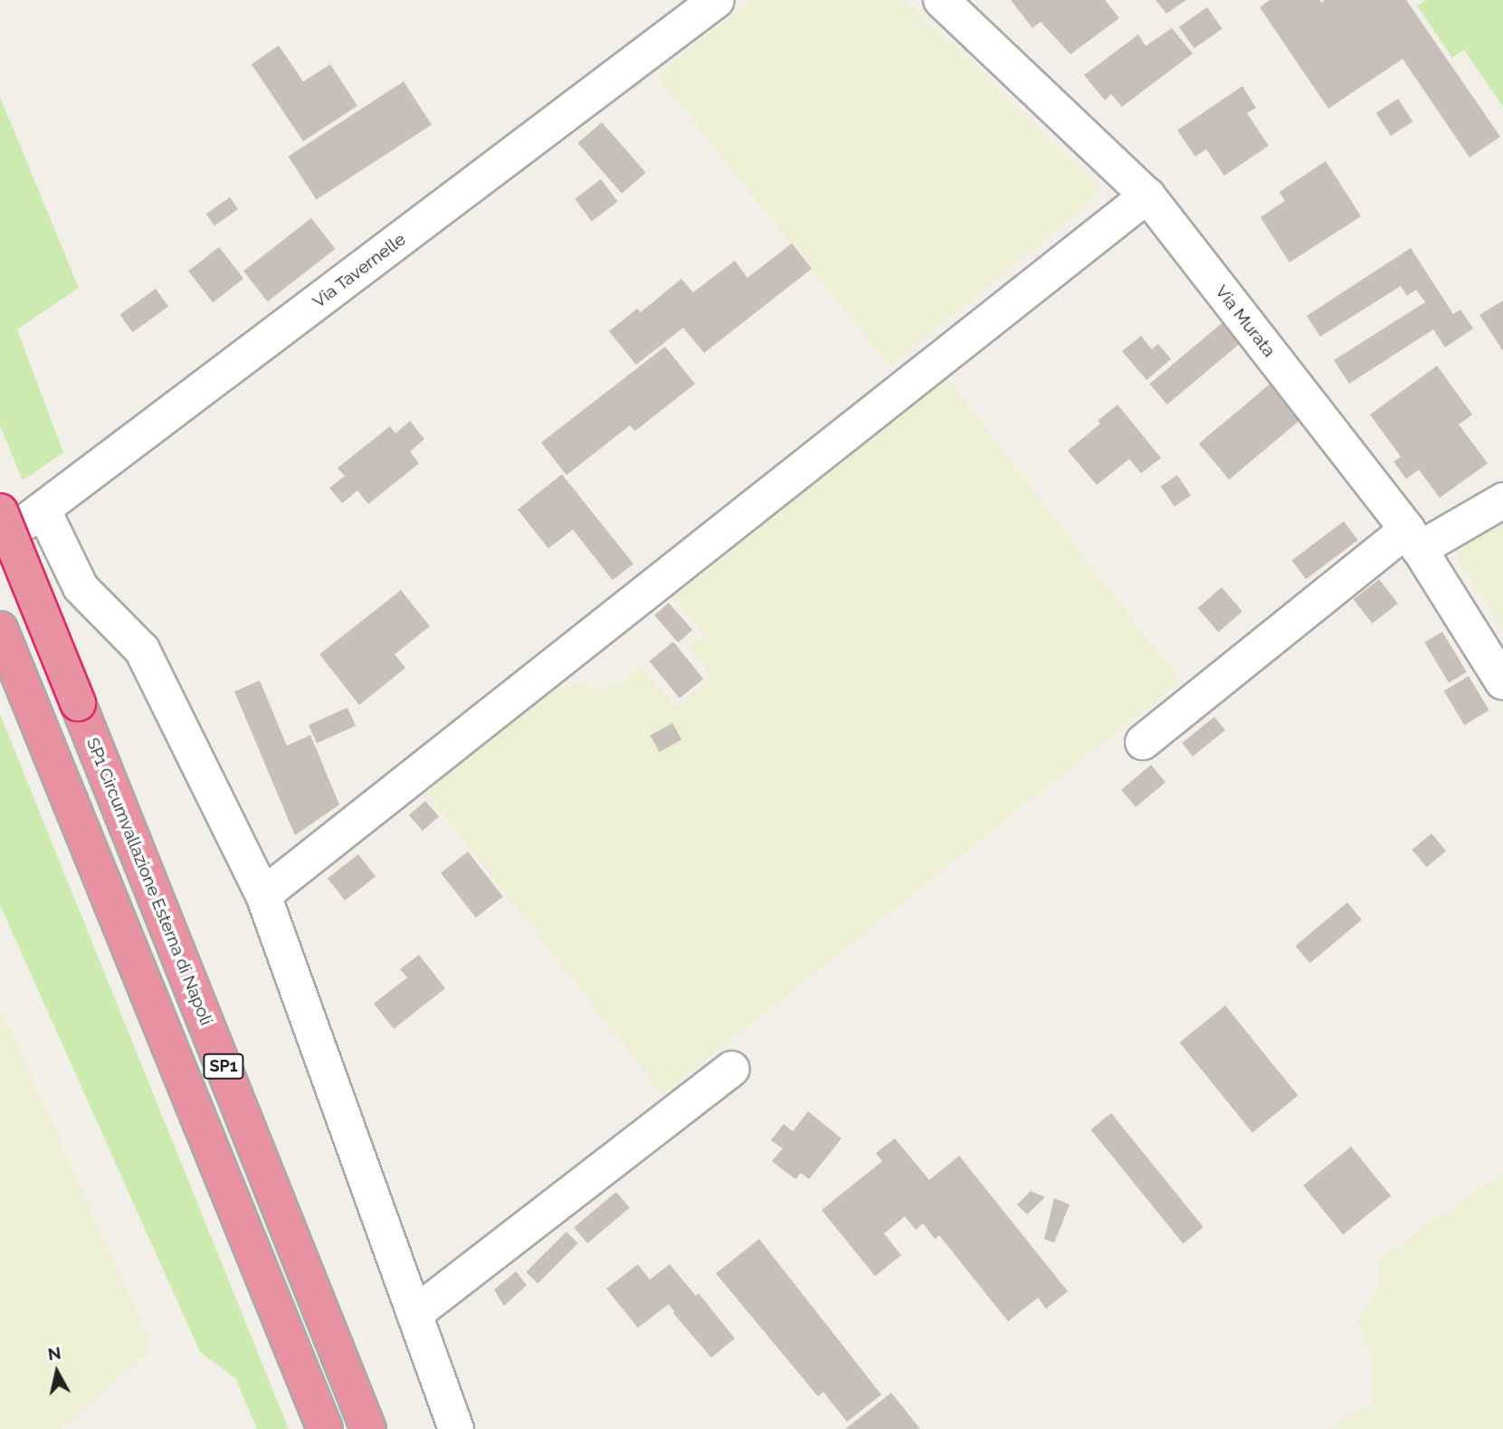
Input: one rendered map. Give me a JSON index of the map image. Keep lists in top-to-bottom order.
{
  "streets": {
    "highway": ["SP1 Circumvallazione Esterna di Napoli", "SP1"],
    "street": ["Via Tavernelle", "Via Murata"]
  },
  "north": "top"
}
